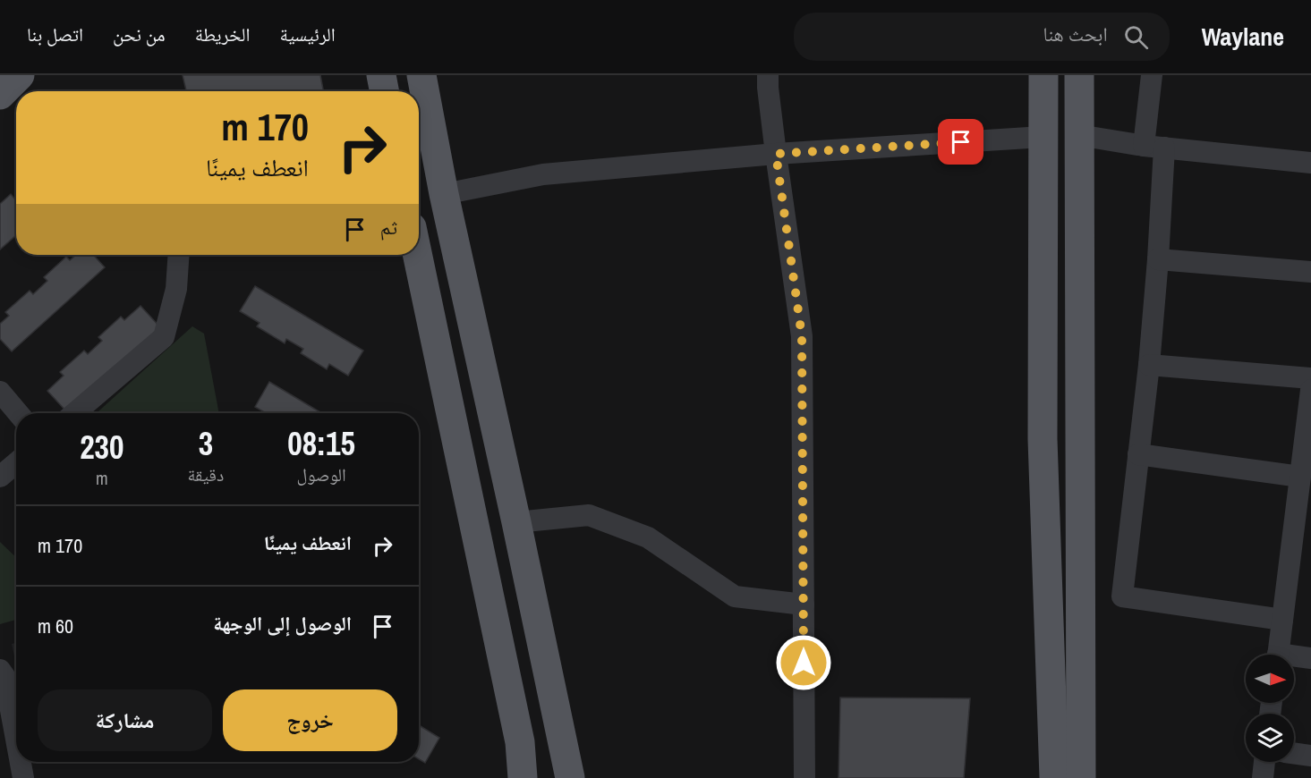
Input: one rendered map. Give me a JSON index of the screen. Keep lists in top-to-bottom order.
{
  "north": "right",
  "page": {
    "header": "Waylane",
    "search": "ابحث هنا",
    "nav": [
      "الرئيسية",
      "الخريطة",
      "من نحن",
      "اتصل بنا"
    ],
    "turn": ["170 m", "انعطف يمينًا"],
    "then": "ثم",
    "eta": [
      "08:15",
      "الوصول",
      "3",
      "دقيقة",
      "230",
      "m"
    ],
    "list": [
      {
        "name": "انعطف يمينًا",
        "value": "170 m"
      },
      {
        "name": "الوصول إلى الوجهة",
        "value": "60 m"
      }
    ],
    "buttons": ["خروج", "مشاركة"]
  }
}
